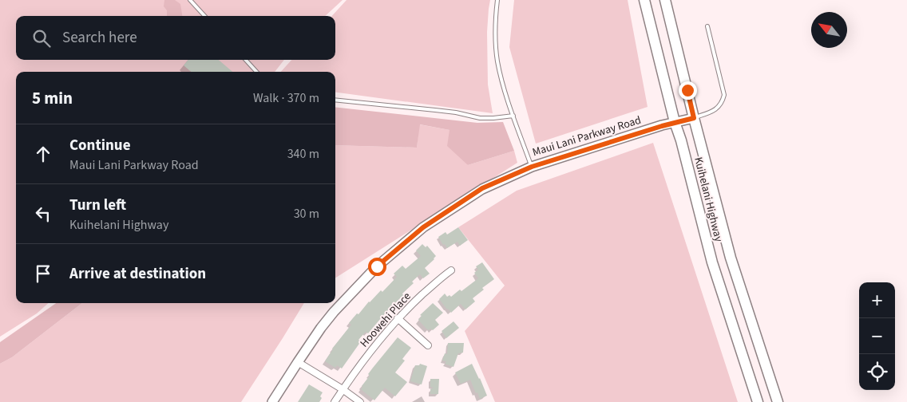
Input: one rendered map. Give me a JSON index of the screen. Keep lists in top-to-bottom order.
{
  "streets": {
    "main road": ["Maui Lani Parkway Road", "Kuihelani Highway"],
    "street": ["Hoowehi Place"]
  },
  "crossings": [
    ["Maui Lani Parkway Road", "Kuihelani Highway"]
  ],
  "north": "top left",
  "page": {
    "search": "Search here",
    "heading": ["5 min", "Walk · 370 m"],
    "list": [
      ["Continue", "Maui Lani Parkway Road", "340 m"],
      ["Turn left", "Kuihelani Highway", "30 m"],
      "Arrive at destination"
    ],
    "map_buttons": ["+", "−"]
  }
}
